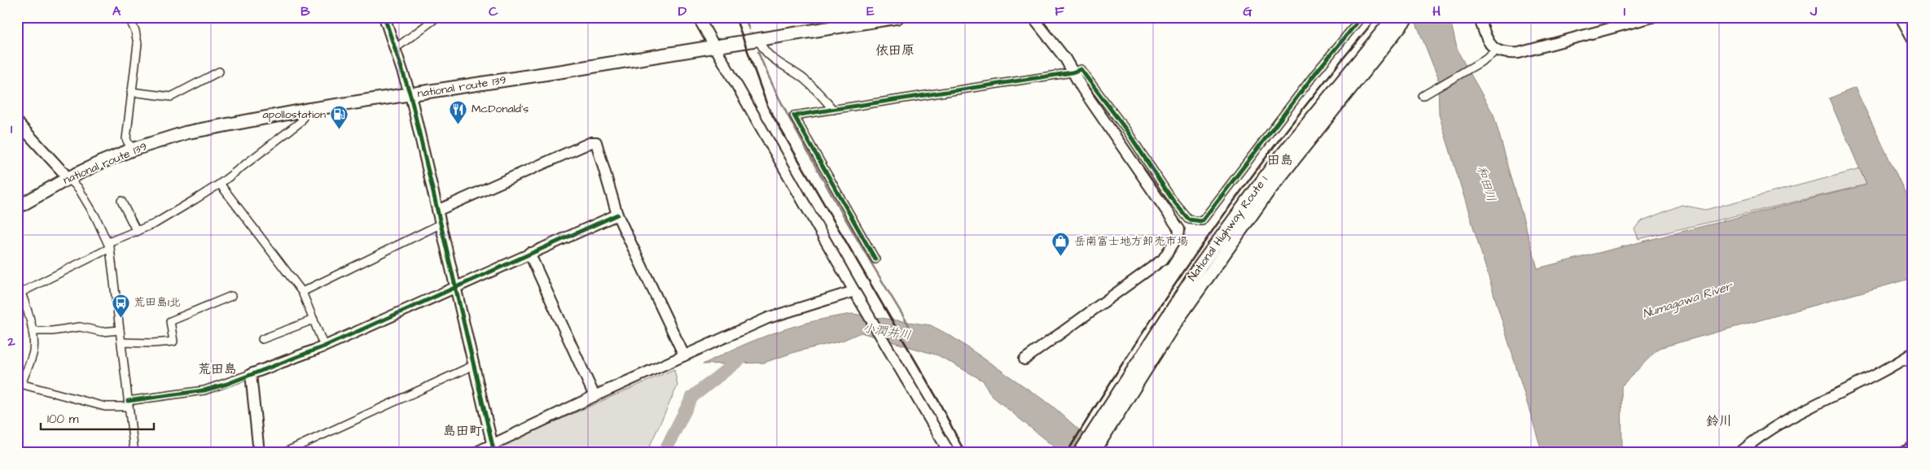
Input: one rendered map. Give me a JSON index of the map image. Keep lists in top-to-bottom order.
{
  "streets": {
    "highway": ["national route 139", "National Highway Route 1"]
  },
  "districts": [
    "依田原",
    "田島",
    "荒田島",
    "鈴川",
    "島田町"
  ],
  "water": ["和田川", "Numagawa River", "小潤井川"],
  "places": {
    "restaurant": ["McDonald's"],
    "fuel station": ["apollostation"],
    "shop": ["岳南富士地方卸売市場"],
    "bus stop": ["荒田島1北"]
  },
  "scale_bar": "100 m",
  "grid": {
    "columns": [
      "A",
      "B",
      "C",
      "D",
      "E",
      "F",
      "G",
      "H",
      "I",
      "J"
    ],
    "rows": ["1", "2"]
  }
}
